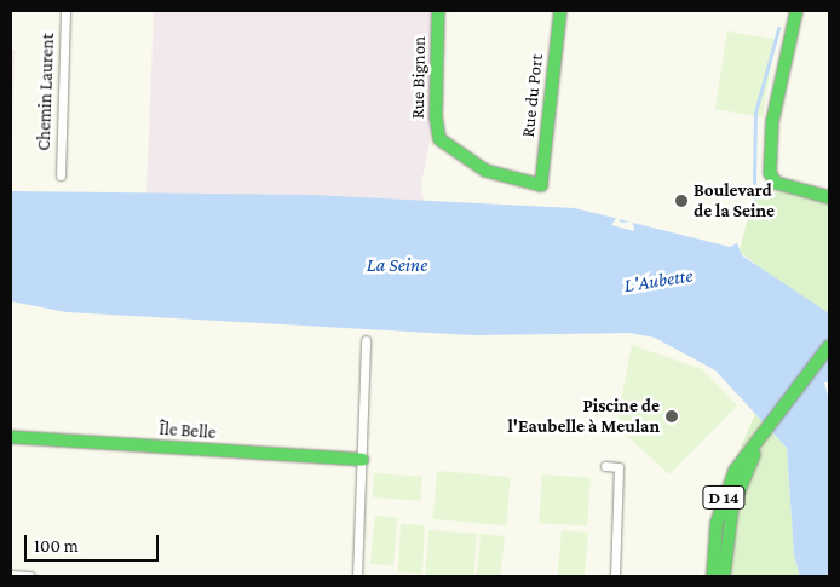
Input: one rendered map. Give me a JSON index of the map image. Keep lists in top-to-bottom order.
{
  "streets": {
    "street": [
      "Rue Bignon",
      "Chemin Laurent",
      "Rue du Port",
      "Île Belle",
      "D 14"
    ]
  },
  "crossings": [
    ["Rue Bignon", "Rue du Port"]
  ],
  "water": ["La Seine", "L'Aubette"],
  "places": ["Boulevard de la Seine", "Piscine de l'Eaubelle à Meulan"],
  "scale_bar": "100 m"
}
